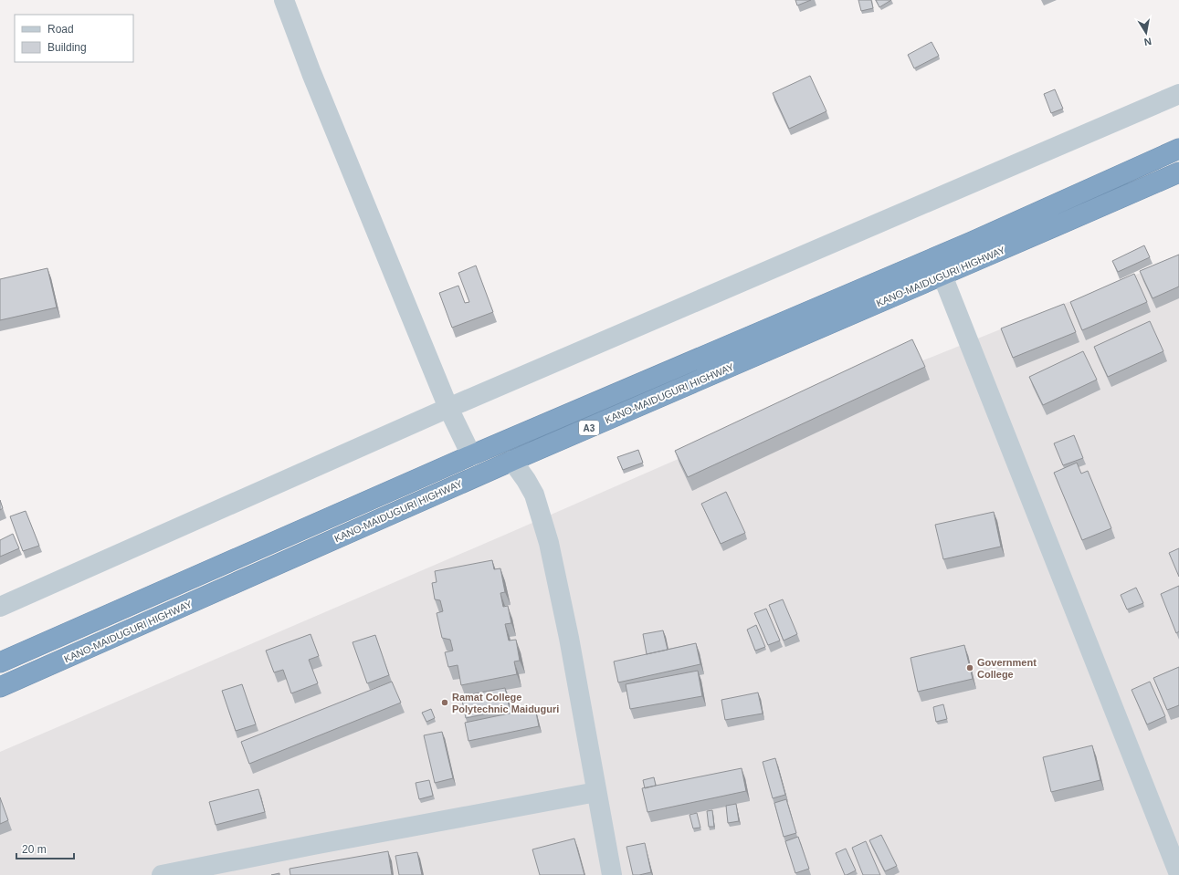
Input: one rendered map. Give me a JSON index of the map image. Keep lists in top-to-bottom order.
{
  "streets": {
    "highway": ["KANO-MAIDUGURI HIGHWAY", "A3"]
  },
  "places": ["Government College", "Ramat College Polytechnic Maiduguri"],
  "legend": ["Road", "Building"],
  "scale_bar": "20 m",
  "north": "bottom"
}
